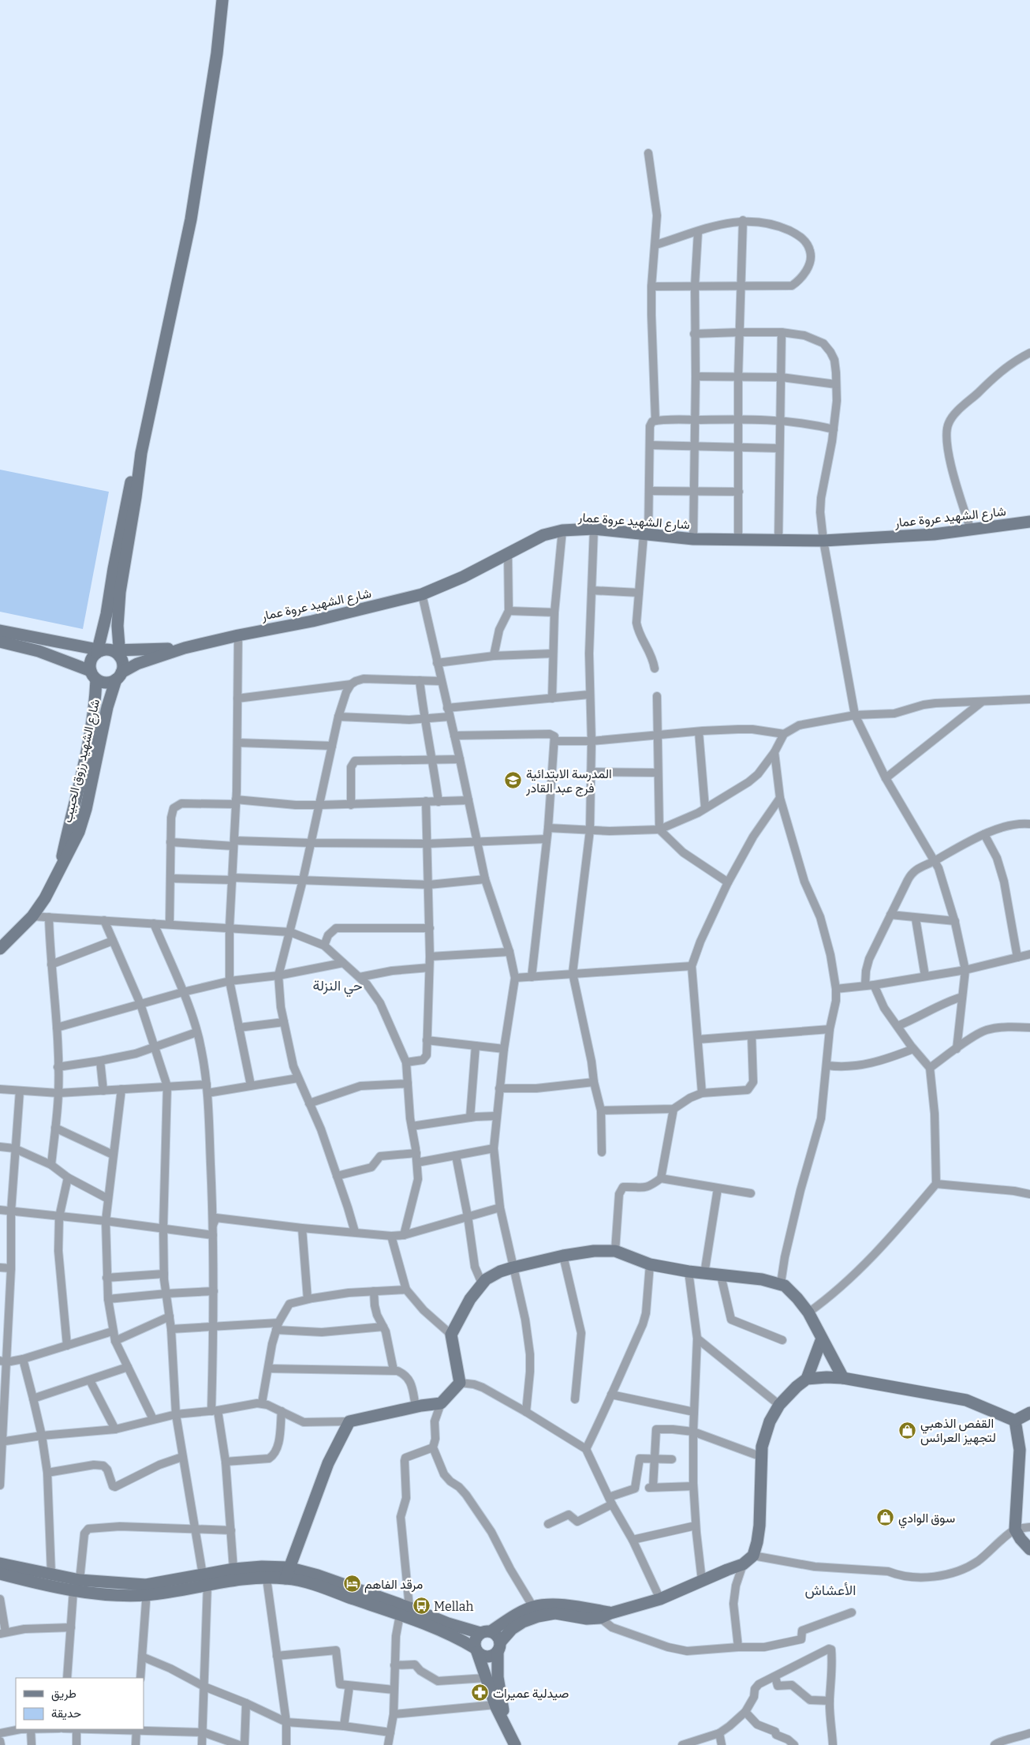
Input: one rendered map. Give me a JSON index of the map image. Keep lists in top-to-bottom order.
{
  "streets": {
    "street": ["شارع الشهيد عروة عمار", "شارع الشهيد رزوق الحبيب"]
  },
  "crossings": [
    ["شارع الشهيد عروة عمار", "شارع الشهيد رزوق الحبيب"]
  ],
  "districts": ["حي النزلة", "الأعشاش"],
  "places": {
    "school or university": ["المدرسة الابتدائية فرج عبد القادر"],
    "shop": ["القفص الذهبي لتجهيز العرائس", "سوق الوادي"],
    "hotel": ["مرقد الفاهم"],
    "bus stop": ["Mellah"],
    "pharmacy": ["صيدلية عميرات"]
  },
  "legend": ["طريق", "حديقة"]
}
